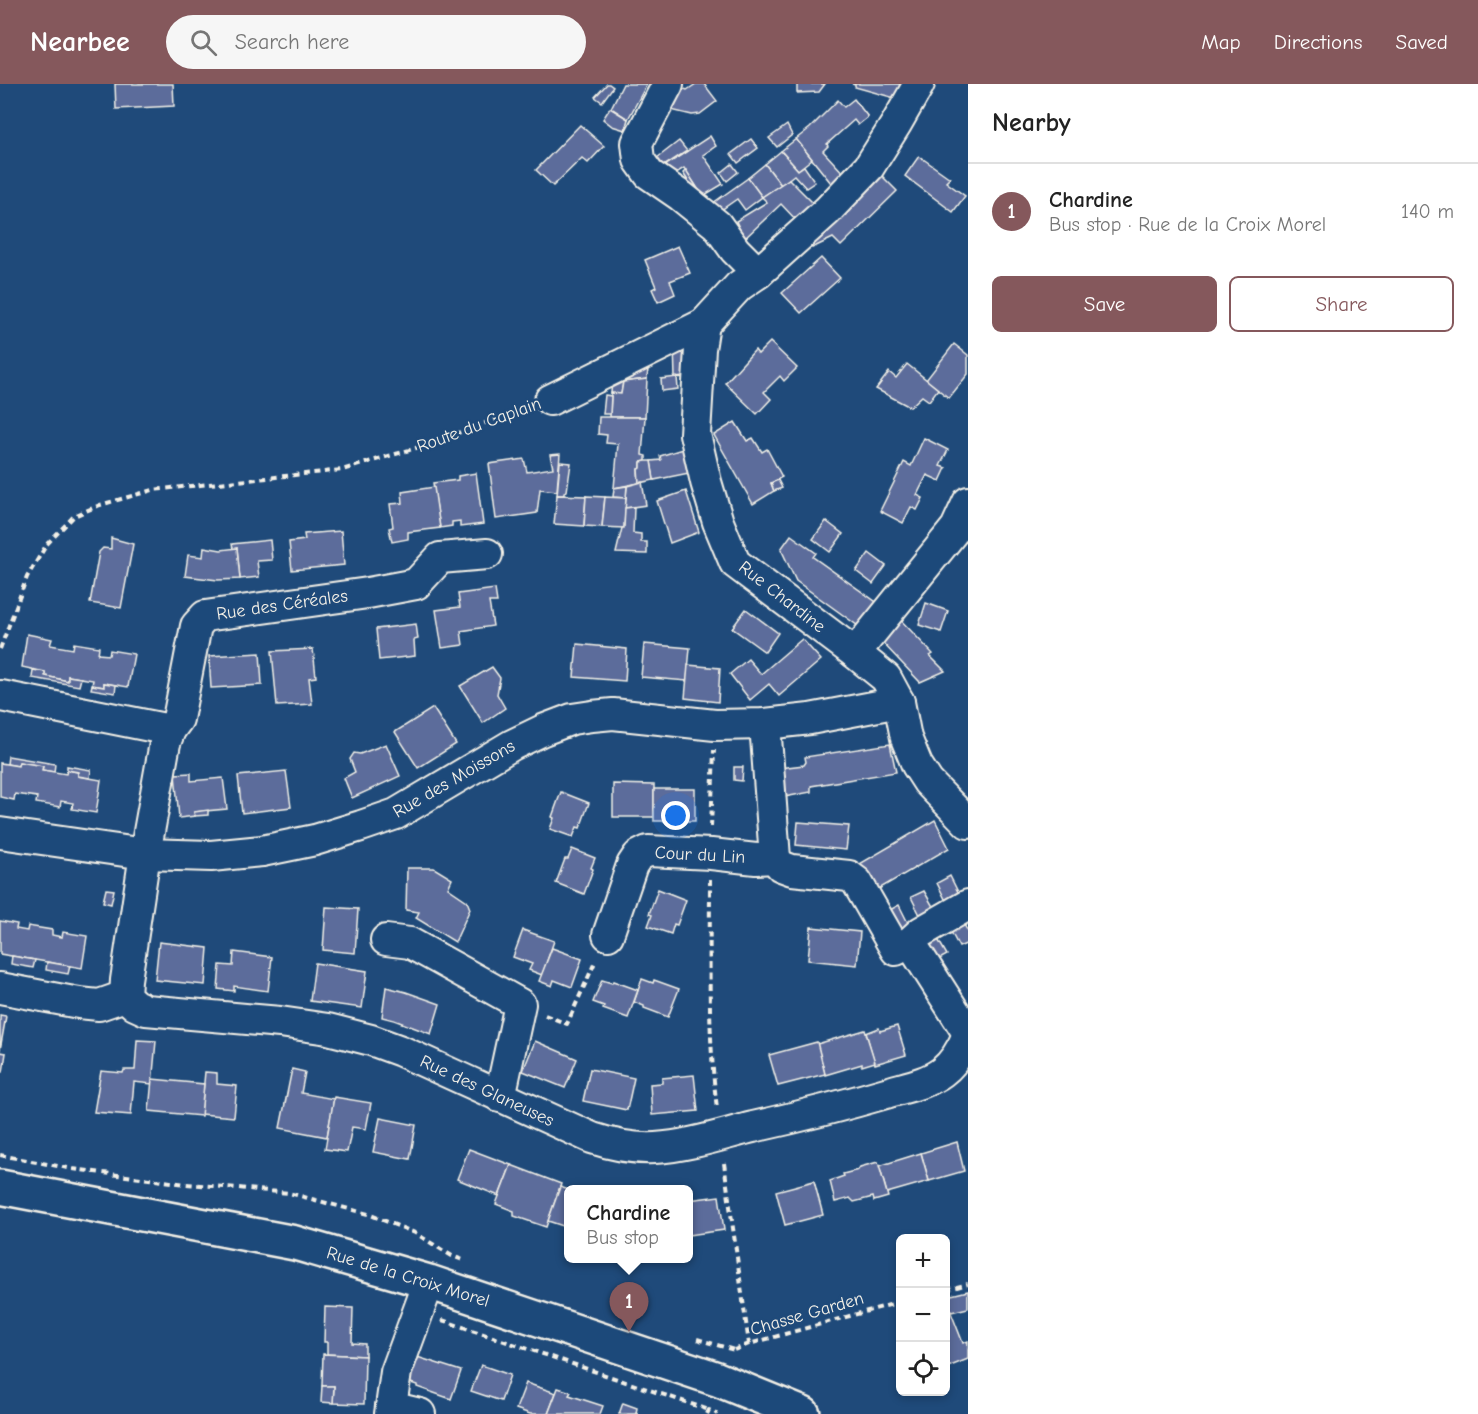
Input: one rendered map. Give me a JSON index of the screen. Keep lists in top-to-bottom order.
{
  "streets": {
    "main road": ["Rue de la Croix Morel"],
    "street": [
      "Route du Caplain",
      "Rue Chardine",
      "Rue des Céréales",
      "Rue des Moissons",
      "Cour du Lin",
      "Rue des Glaneuses"
    ],
    "path": ["Chasse Garden"]
  },
  "crossings": [
    ["Route du Caplain", "Rue Chardine"],
    ["Rue Chardine", "Rue des Moissons"],
    ["Rue des Céréales", "Rue des Moissons"]
  ],
  "page": {
    "header": "Nearbee",
    "search": "Search here",
    "nav": ["Map", "Directions", "Saved"],
    "heading": "Nearby",
    "list": [
      {
        "mark": "1",
        "name": "Chardine",
        "note": "Bus stop · Rue de la Croix Morel",
        "value": "140 m"
      }
    ],
    "buttons": ["Save", "Share"],
    "popup": ["Chardine", "Bus stop"],
    "map_buttons": ["+", "−"],
    "pins": "1"
  }
}
